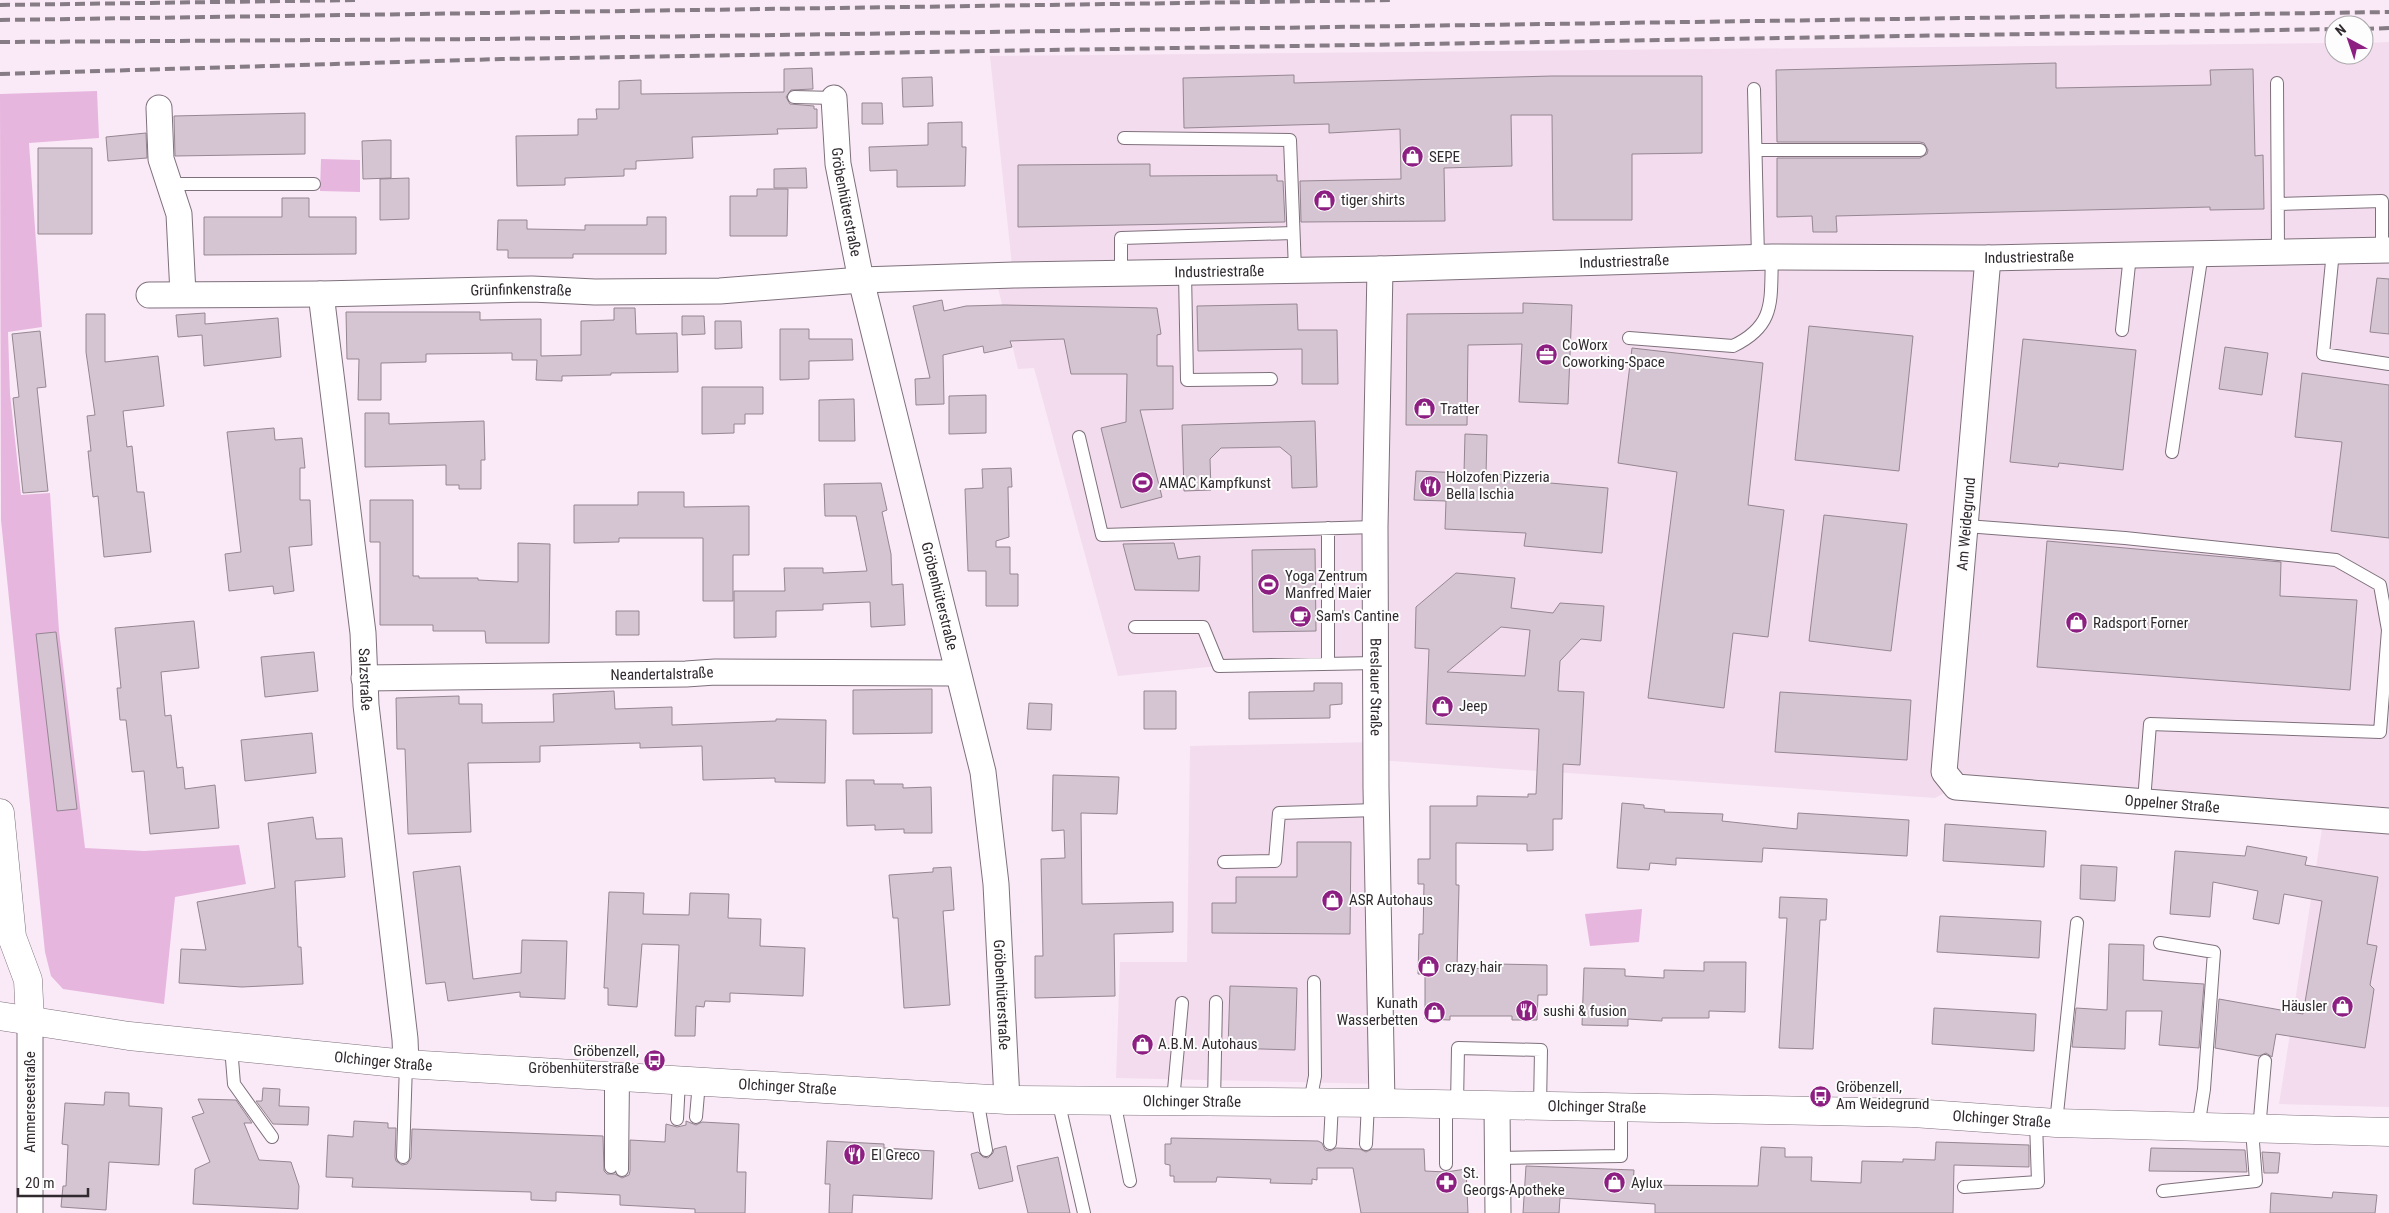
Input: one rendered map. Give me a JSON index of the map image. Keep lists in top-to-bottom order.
{
  "streets": {
    "main road": ["Olchinger Straße"],
    "street": [
      "Gröbenhüterstraße",
      "Industriestraße",
      "Grünfinkenstraße",
      "Am Weidegrund",
      "Neandertalstraße",
      "Salzstraße",
      "Breslauer Straße",
      "Oppelner Straße",
      "Ammerseestraße"
    ]
  },
  "crossings": [
    ["Gröbenhüterstraße", "Industriestraße"],
    ["Gröbenhüterstraße", "Grünfinkenstraße"],
    ["Gröbenhüterstraße", "Neandertalstraße"],
    ["Gröbenhüterstraße", "Olchinger Straße"],
    ["Industriestraße", "Grünfinkenstraße"],
    ["Industriestraße", "Am Weidegrund"],
    ["Industriestraße", "Breslauer Straße"],
    ["Grünfinkenstraße", "Salzstraße"],
    ["Am Weidegrund", "Oppelner Straße"],
    ["Neandertalstraße", "Salzstraße"],
    ["Salzstraße", "Olchinger Straße"],
    ["Breslauer Straße", "Olchinger Straße"],
    ["Olchinger Straße", "Ammerseestraße"]
  ],
  "places": {
    "shop": [
      "SEPE",
      "tiger shirts",
      "Tratter",
      "Radsport Forner",
      "Jeep",
      "ASR Autohaus",
      "crazy hair",
      "Häusler",
      "Kunath Wasserbetten",
      "A.B.M. Autohaus",
      "Aylux"
    ],
    "office": ["CoWorx Coworking-Space"],
    "sports": ["AMAC Kampfkunst", "Yoga Zentrum Manfred Maier"],
    "restaurant": ["Holzofen Pizzeria Bella Ischia", "sushi & fusion", "El Greco"],
    "cafe": ["Sam's Cantine"],
    "bus stop": ["Gröbenzell, Gröbenhüterstraße", "Gröbenzell, Am Weidegrund"],
    "pharmacy": ["St. Georgs-Apotheke"]
  },
  "scale_bar": "20 m",
  "north": "top left"
}
